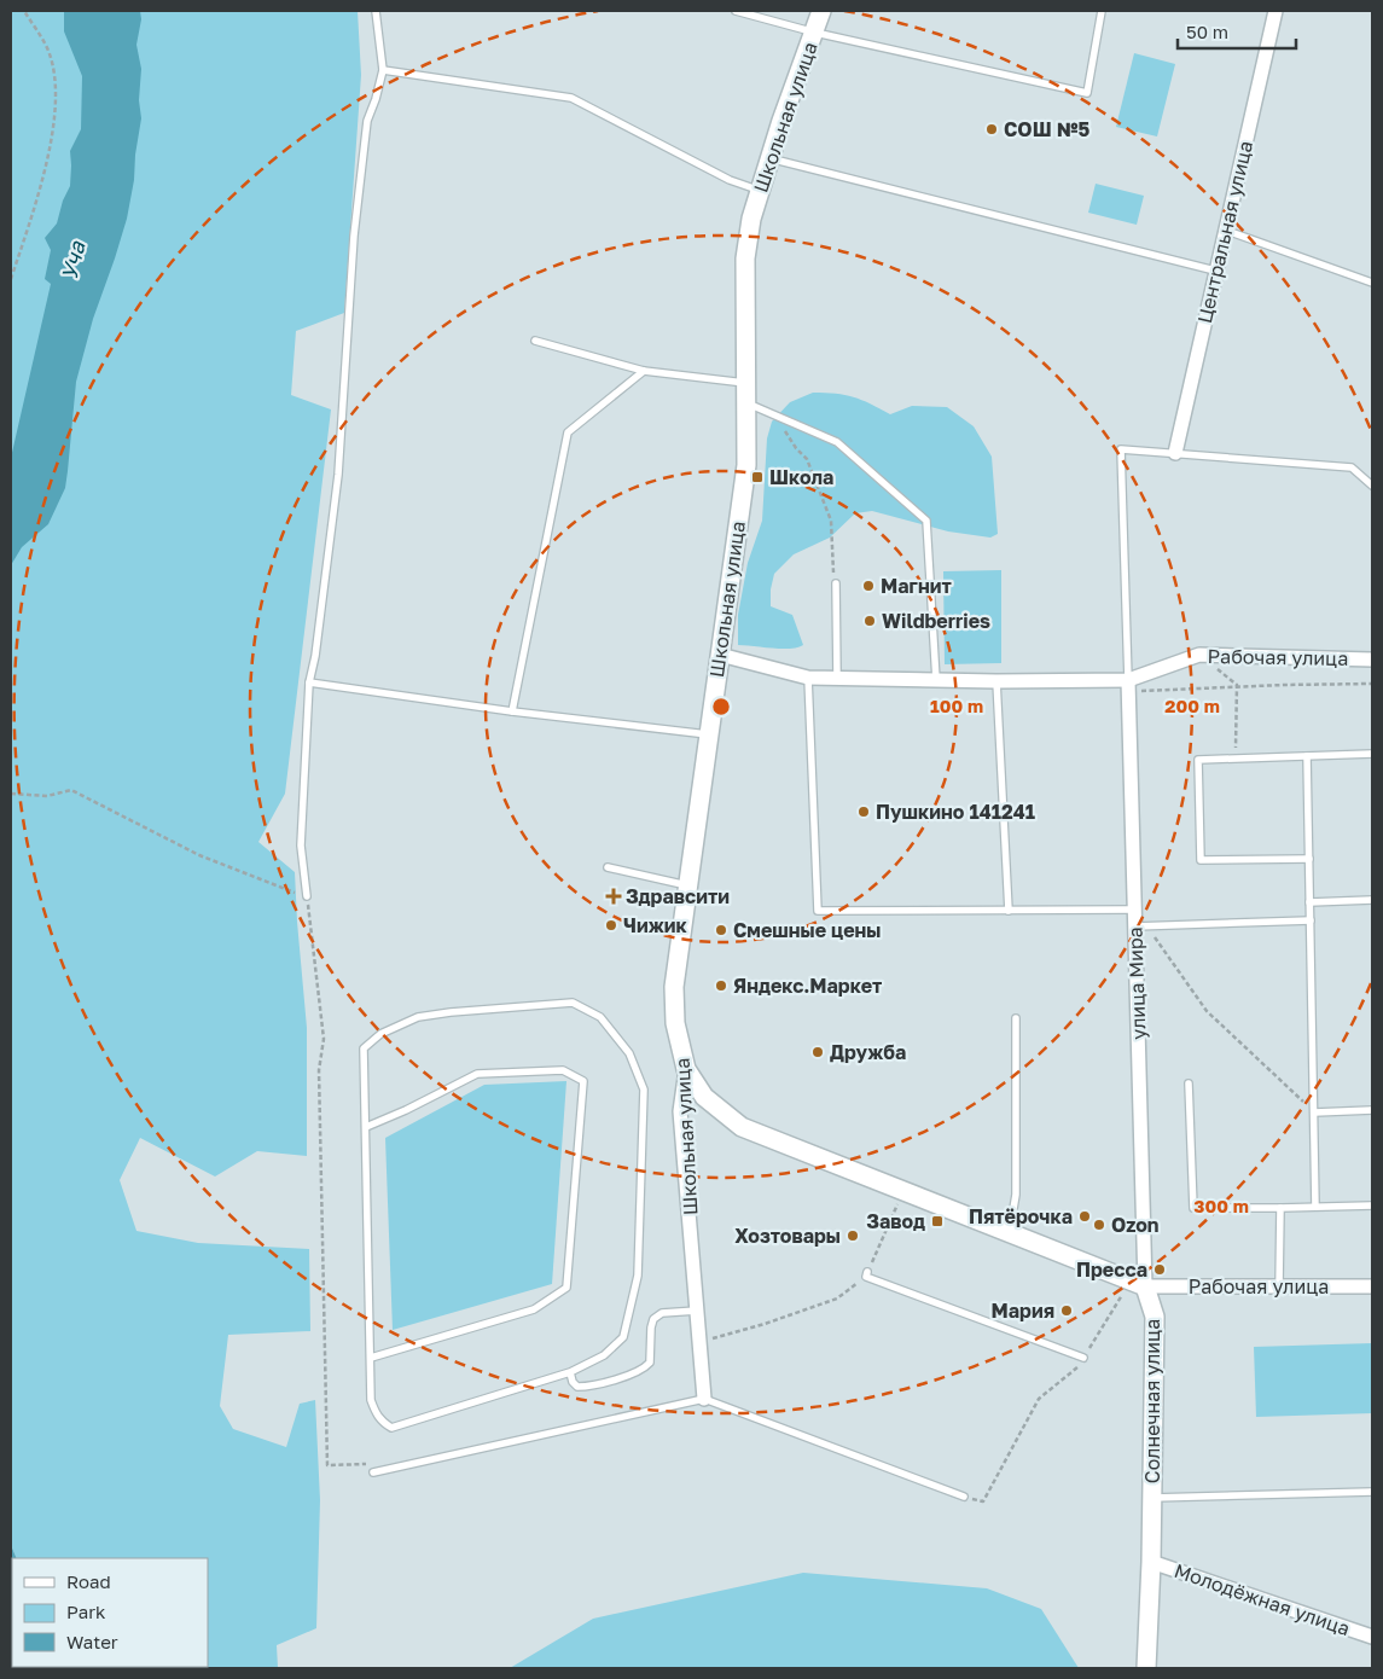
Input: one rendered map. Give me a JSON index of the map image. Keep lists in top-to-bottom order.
{
  "streets": {
    "street": [
      "Школьная улица",
      "Центральная улица",
      "Рабочая улица",
      "улица Мира",
      "Солнечная улица",
      "Молодёжная улица"
    ]
  },
  "crossings": [
    ["Школьная улица", "Рабочая улица"],
    ["Рабочая улица", "улица Мира"],
    ["Рабочая улица", "Солнечная улица"],
    ["улица Мира", "Солнечная улица"],
    ["Солнечная улица", "Молодёжная улица"]
  ],
  "water": ["Уча"],
  "places": {
    "other": [
      "СОШ №5",
      "Магнит",
      "Wildberries",
      "Пушкино 141241",
      "Чижик",
      "Смешные цены",
      "Яндекс.Маркет",
      "Дружба",
      "Пятёрочка",
      "Ozon",
      "Хозтовары",
      "Пресса",
      "Мария"
    ],
    "transit": ["Школа", "Завод"],
    "health": ["Здравсити"]
  },
  "legend": ["Road", "Park", "Water"],
  "scale_bar": "50 m",
  "rings": ["100 m", "200 m", "300 m"]
}
